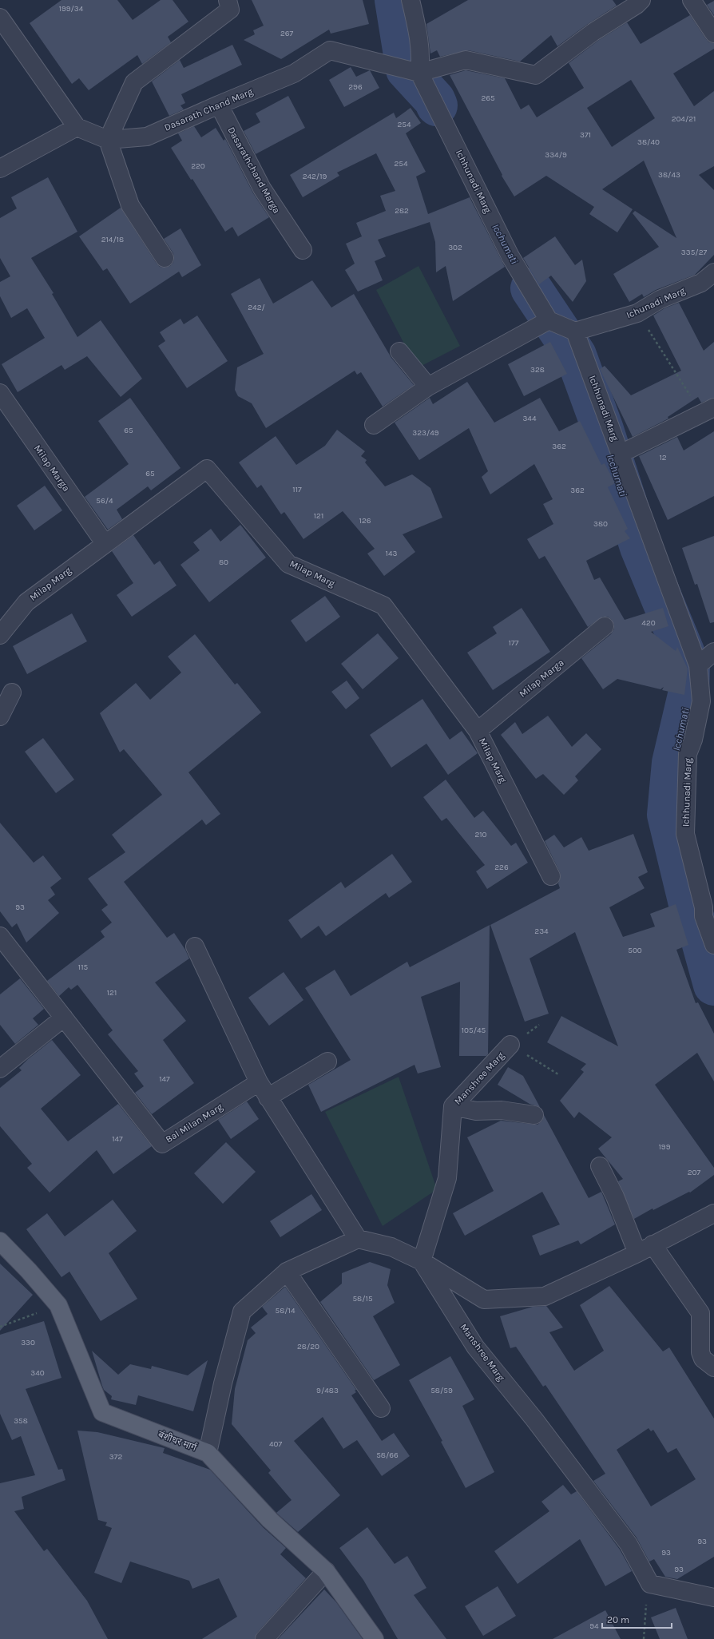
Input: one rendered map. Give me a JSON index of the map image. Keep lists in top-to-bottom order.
{
  "streets": {
    "main road": ["बंशीधर मार्ग"],
    "street": [
      "Dasarath Chand Marg",
      "Dasarathchand Marga",
      "Ichhunadi Marg",
      "Ichunadi Marg",
      "Milap Marga",
      "Milap Marg",
      "Manshree Marg",
      "Bal Milan Marg"
    ]
  },
  "crossings": [
    ["Dasarath Chand Marg", "Dasarathchand Marga"],
    ["Dasarath Chand Marg", "Ichhunadi Marg"],
    ["Ichhunadi Marg", "Ichunadi Marg"],
    ["Milap Marga", "Milap Marg"]
  ],
  "water": ["Icchumati"],
  "house_numbers": [
    "199/34",
    "267",
    "296",
    "265",
    "204/21",
    "254",
    "371",
    "38/40",
    "334/9",
    "254",
    "220",
    "38/43",
    "242/19",
    "282",
    "214/18",
    "302",
    "335/27",
    "242/",
    "328",
    "344",
    "65",
    "323/49",
    "362",
    "12",
    "65",
    "117",
    "362",
    "56/4",
    "121",
    "126",
    "380",
    "143",
    "80",
    "420",
    "177",
    "210",
    "226",
    "93",
    "234",
    "500",
    "115",
    "121",
    "105/45",
    "147",
    "147",
    "199",
    "207",
    "58/15",
    "58/14",
    "330",
    "28/20",
    "340",
    "9/483",
    "58/59",
    "358",
    "407",
    "58/66",
    "372",
    "93",
    "93",
    "93",
    "94"
  ],
  "scale_bar": "20 m"
}
